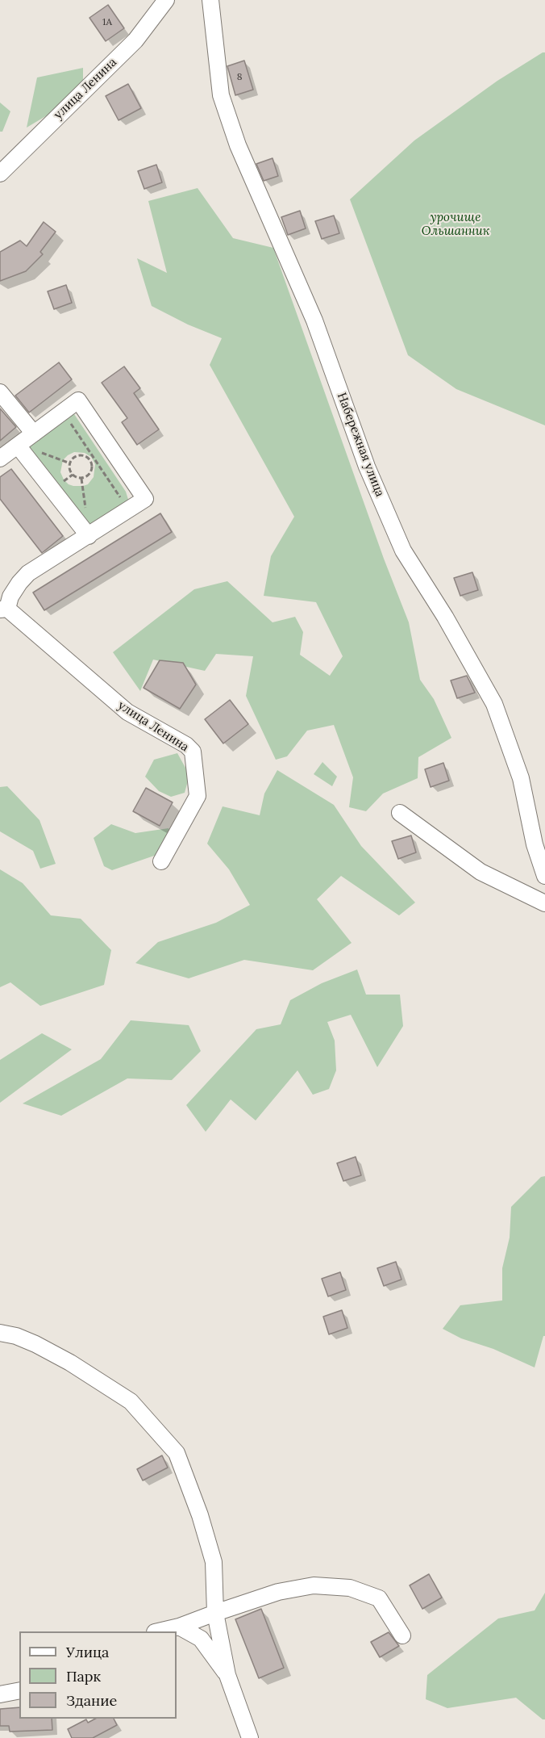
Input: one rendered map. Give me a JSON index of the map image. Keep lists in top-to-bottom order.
{
  "streets": {
    "street": ["улица Ленина", "Набережная улица"]
  },
  "parks": ["урочище Ольшанник"],
  "house_numbers": ["1А", "8"],
  "legend": ["Улица", "Парк", "Здание"]
}
